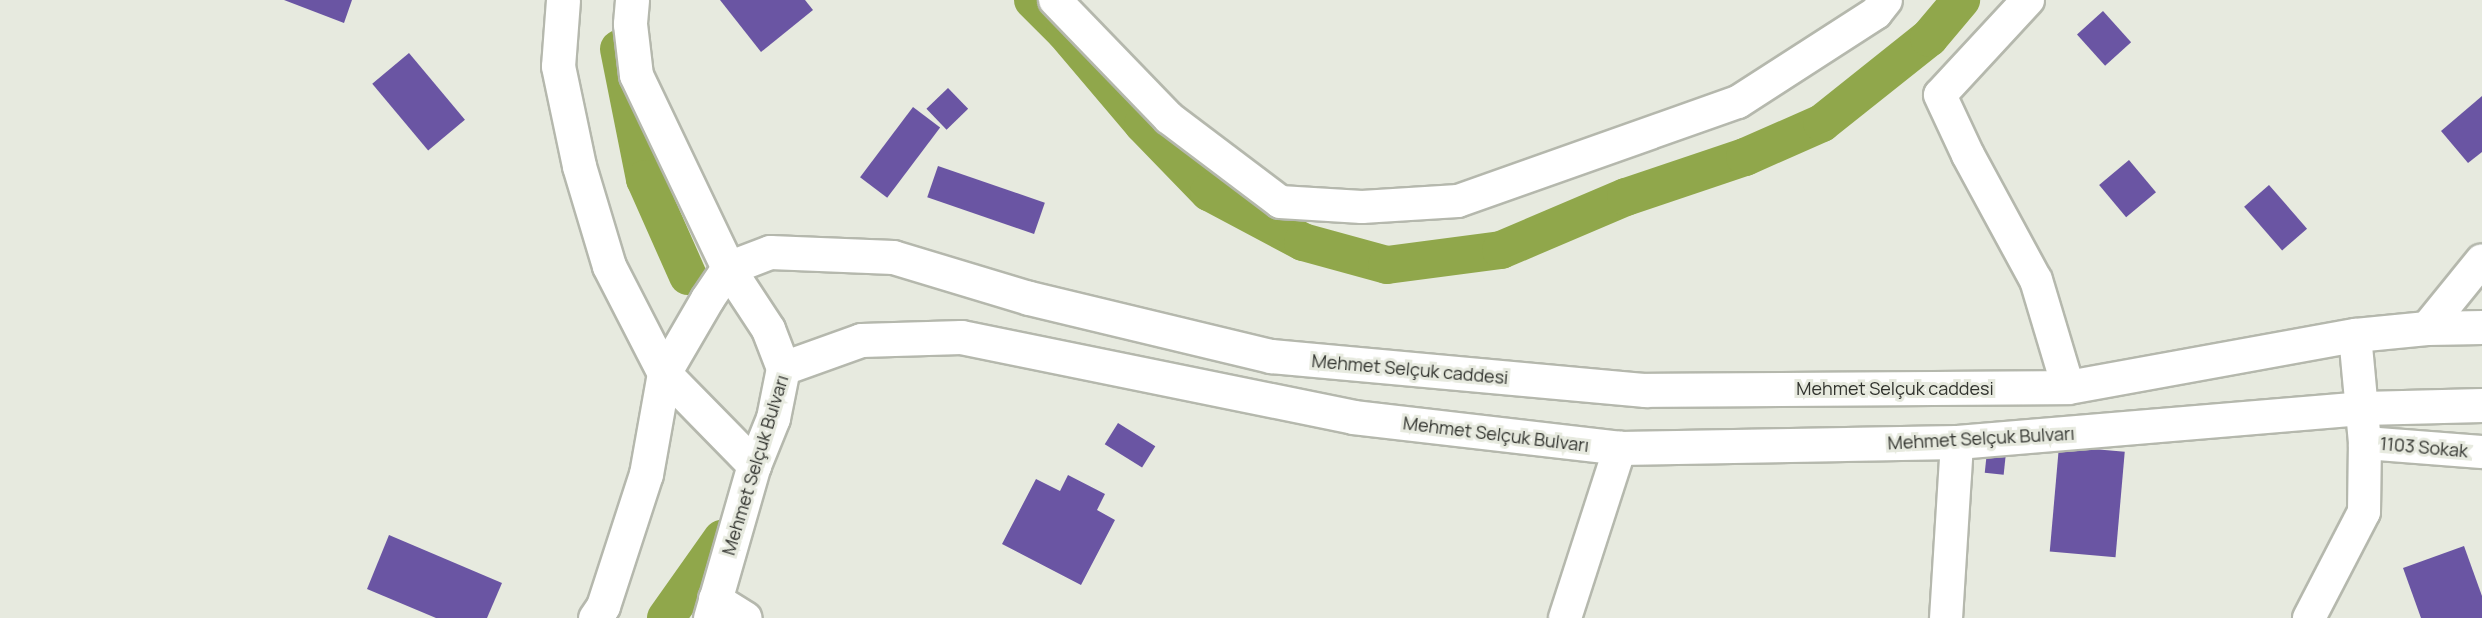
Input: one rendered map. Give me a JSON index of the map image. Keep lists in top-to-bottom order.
{
  "streets": {
    "main road": ["Mehmet Selçuk caddesi", "Mehmet Selçuk Bulvarı"],
    "street": ["1103 Sokak"]
  }
}
